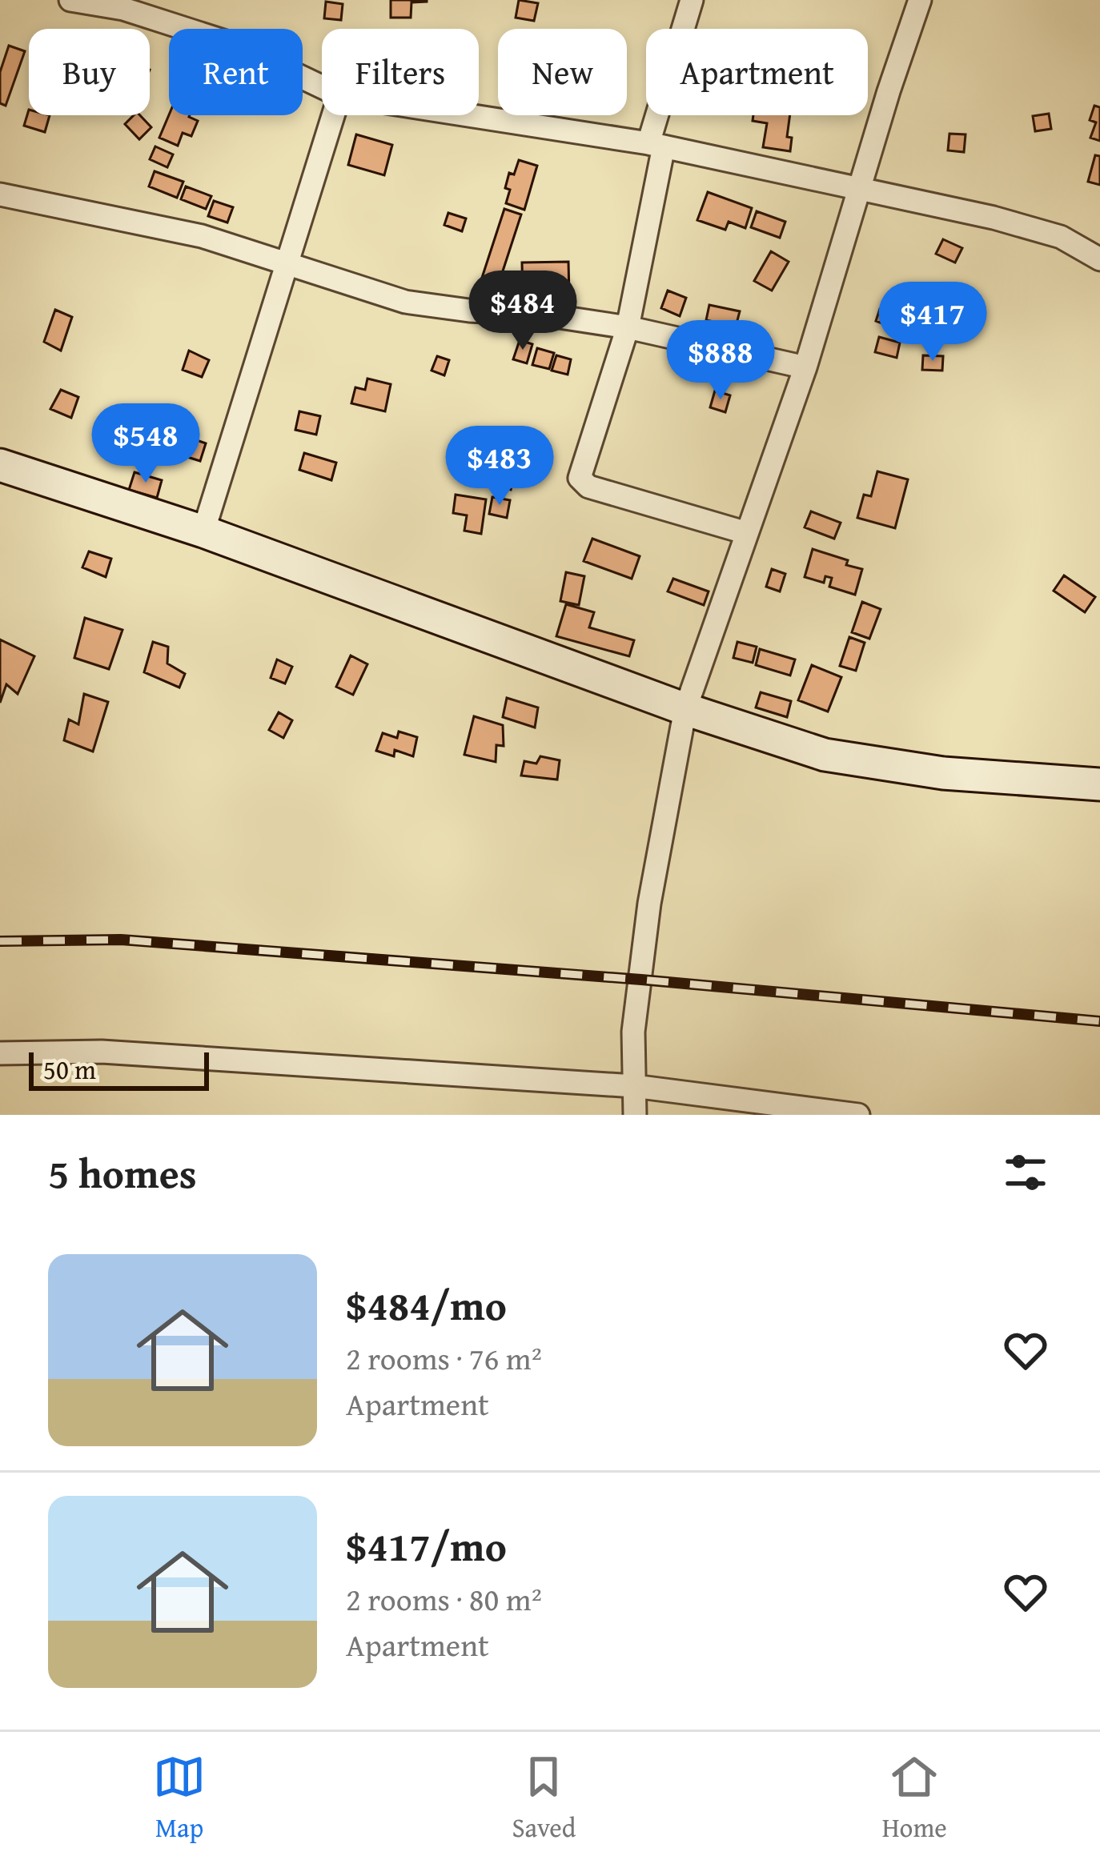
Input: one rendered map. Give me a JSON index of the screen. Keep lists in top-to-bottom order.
{
  "scale_bar": "50 m",
  "page": {
    "chip": [
      "Buy",
      "Rent",
      "Filters",
      "New",
      "Apartment"
    ],
    "price": [
      "$484",
      "$417",
      "$888",
      "$548",
      "$483"
    ],
    "scale": "50 m",
    "heading": "5 homes",
    "list": [
      {
        "name": "$484/mo",
        "note": "2 rooms · 76 m² · Apartment"
      },
      {
        "name": "$417/mo",
        "note": "2 rooms · 80 m² · Apartment"
      }
    ],
    "tabs": ["Map", "Saved", "Home"]
  }
}
